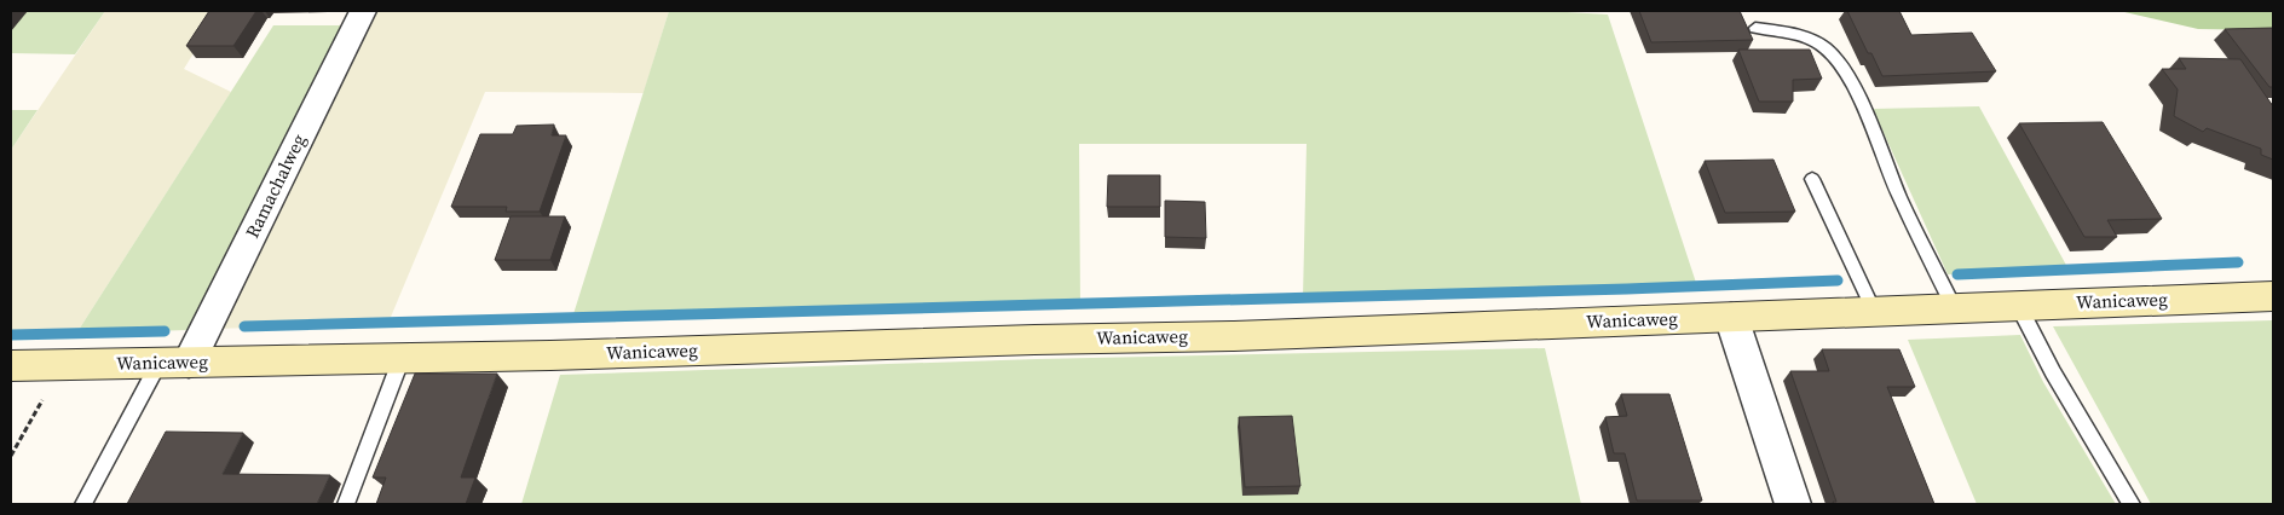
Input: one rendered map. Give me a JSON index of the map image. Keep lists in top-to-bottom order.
{
  "streets": {
    "street": ["Ramachalweg", "Wanicaweg"]
  },
  "crossings": [
    ["Ramachalweg", "Wanicaweg"]
  ]
}
